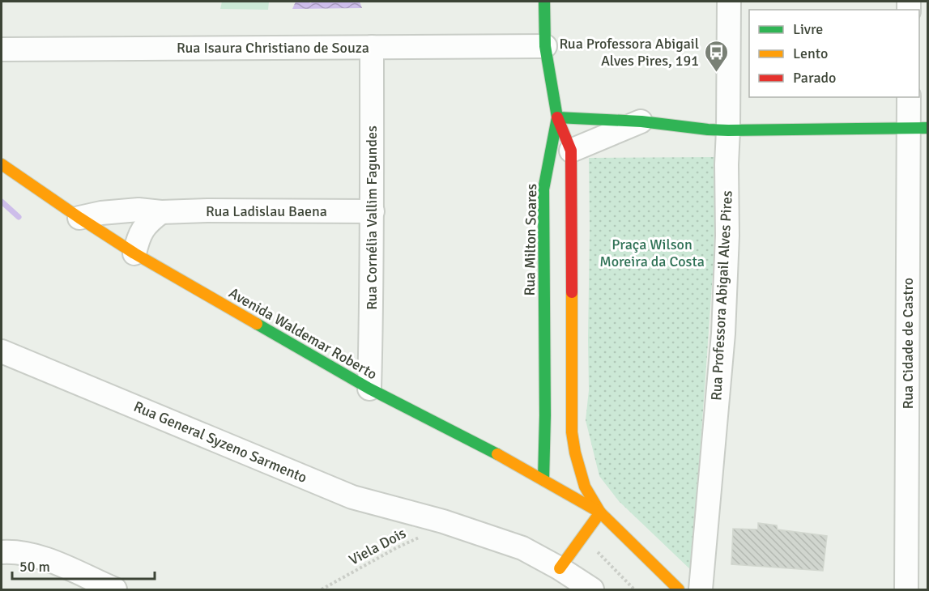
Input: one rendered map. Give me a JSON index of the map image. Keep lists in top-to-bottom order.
{
  "streets": {
    "street": [
      "Rua Isaura Christiano de Souza",
      "Rua Ladislau Baena",
      "Rua Cornélia Vallim Fagundes",
      "Rua Milton Soares",
      "Rua Professora Abigail Alves Pires",
      "Avenida Waldemar Roberto",
      "Rua Cidade de Castro",
      "Rua General Syzeno Sarmento"
    ],
    "path": ["Viela Dois"]
  },
  "crossings": [
    ["Rua Isaura Christiano de Souza", "Rua Cornélia Vallim Fagundes"],
    ["Rua Isaura Christiano de Souza", "Rua Milton Soares"],
    ["Rua Ladislau Baena", "Rua Cornélia Vallim Fagundes"],
    ["Rua Ladislau Baena", "Avenida Waldemar Roberto"],
    ["Rua Cornélia Vallim Fagundes", "Avenida Waldemar Roberto"],
    ["Rua Milton Soares", "Avenida Waldemar Roberto"],
    ["Rua General Syzeno Sarmento", "Viela Dois"]
  ],
  "parks": ["Praça Wilson Moreira da Costa"],
  "places": {
    "bus stop": ["Rua Professora Abigail Alves Pires, 191"]
  },
  "legend": ["Livre", "Lento", "Parado"],
  "scale_bar": "50 m"
}
